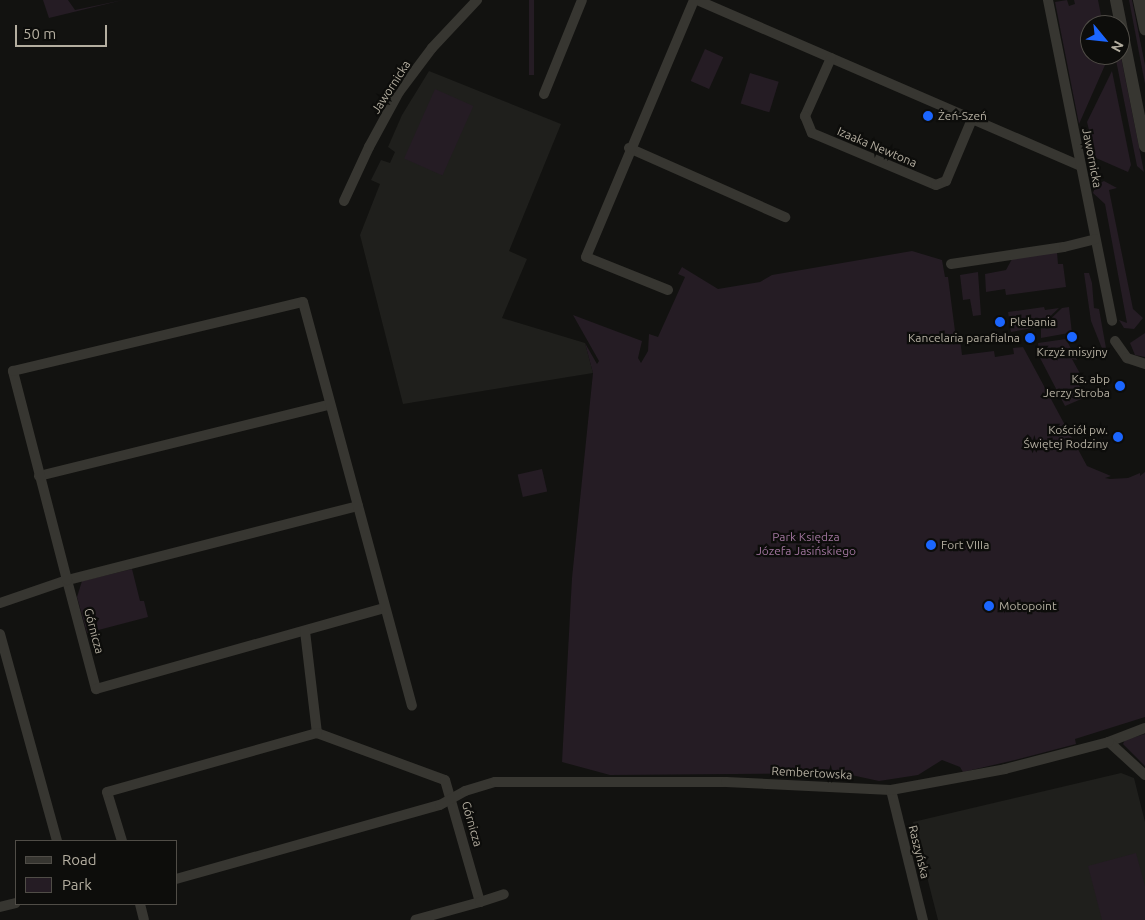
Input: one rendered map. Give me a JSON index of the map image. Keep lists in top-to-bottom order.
{
  "streets": {
    "street": [
      "Jawornicka",
      "Izaaka Newtona",
      "Górnicza",
      "Rembertowska",
      "Raszyńska"
    ]
  },
  "crossings": [
    ["Górnicza", "Rembertowska"],
    ["Rembertowska", "Raszyńska"]
  ],
  "parks": ["Park Księdza Józefa Jasińskiego"],
  "places": [
    "Żeń-Szeń",
    "Plebania",
    "Krzyż misyjny",
    "Kancelaria parafialna",
    "Ks. abp Jerzy Stroba",
    "Kościół pw. Świętej Rodziny",
    "Fort VIIIa",
    "Motopoint"
  ],
  "legend": ["Road", "Park"],
  "scale_bar": "50 m",
  "north": "bottom right"
}
